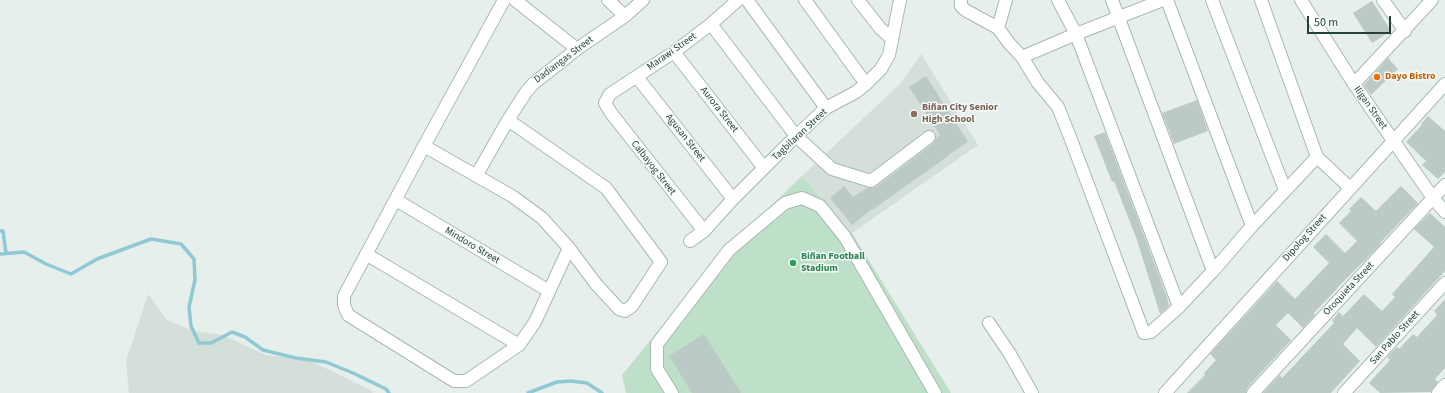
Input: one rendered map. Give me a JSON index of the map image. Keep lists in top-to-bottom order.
{
  "streets": {
    "street": [
      "Marawi Street",
      "Dadiangas Street",
      "Iligan Street",
      "Aurora Street",
      "Tagbilaran Street",
      "Agusan Street",
      "Calbayog Street",
      "Dipolog Street",
      "Mindoro Street",
      "Oroquieta Street",
      "San Pablo Street"
    ]
  },
  "crossings": [
    ["Marawi Street", "Aurora Street"],
    ["Marawi Street", "Agusan Street"],
    ["Marawi Street", "Calbayog Street"],
    ["Iligan Street", "Dipolog Street"],
    ["Iligan Street", "Oroquieta Street"],
    ["Aurora Street", "Tagbilaran Street"],
    ["Tagbilaran Street", "Agusan Street"],
    ["Tagbilaran Street", "Calbayog Street"]
  ],
  "places": ["Dayo Bistro", "Biñan City Senior High School", "Biñan Football Stadium"],
  "scale_bar": "50 m"
}
